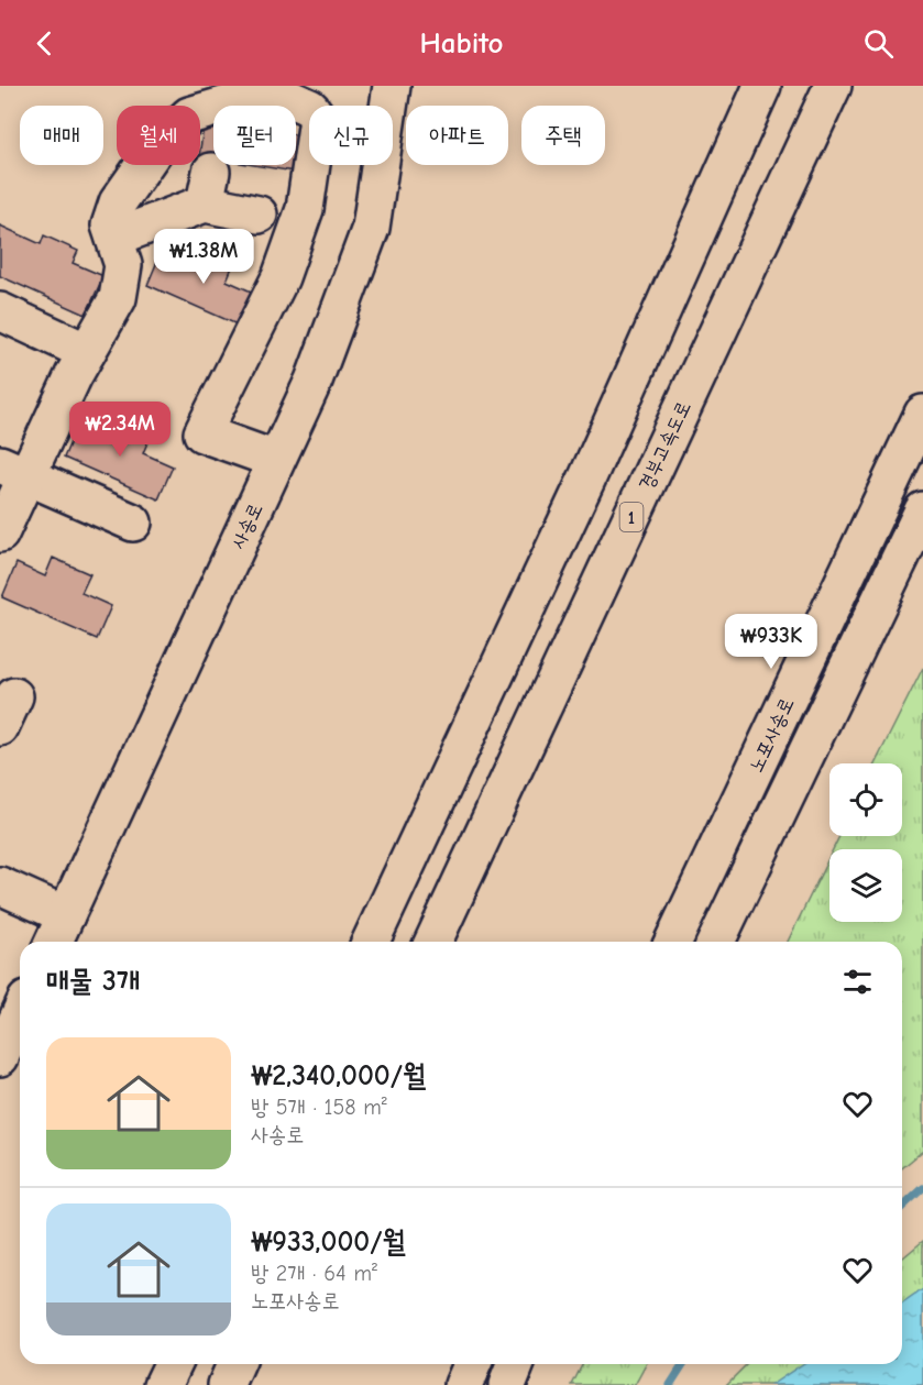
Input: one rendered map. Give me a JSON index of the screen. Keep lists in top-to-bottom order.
{
  "streets": {
    "main road": [
      "경부고속도로",
      "1",
      "사송로",
      "노포사송로"
    ]
  },
  "page": {
    "header": "Habito",
    "chip": [
      "매매",
      "월세",
      "필터",
      "신규",
      "아파트",
      "주택"
    ],
    "price": ["₩1.38M", "₩2.34M", "₩933K"],
    "heading": "매물 3개",
    "list": [
      {
        "name": "₩2,340,000/월",
        "note": "방 5개 · 158 m² · 사송로"
      },
      {
        "name": "₩933,000/월",
        "note": "방 2개 · 64 m² · 노포사송로"
      }
    ]
  }
}
